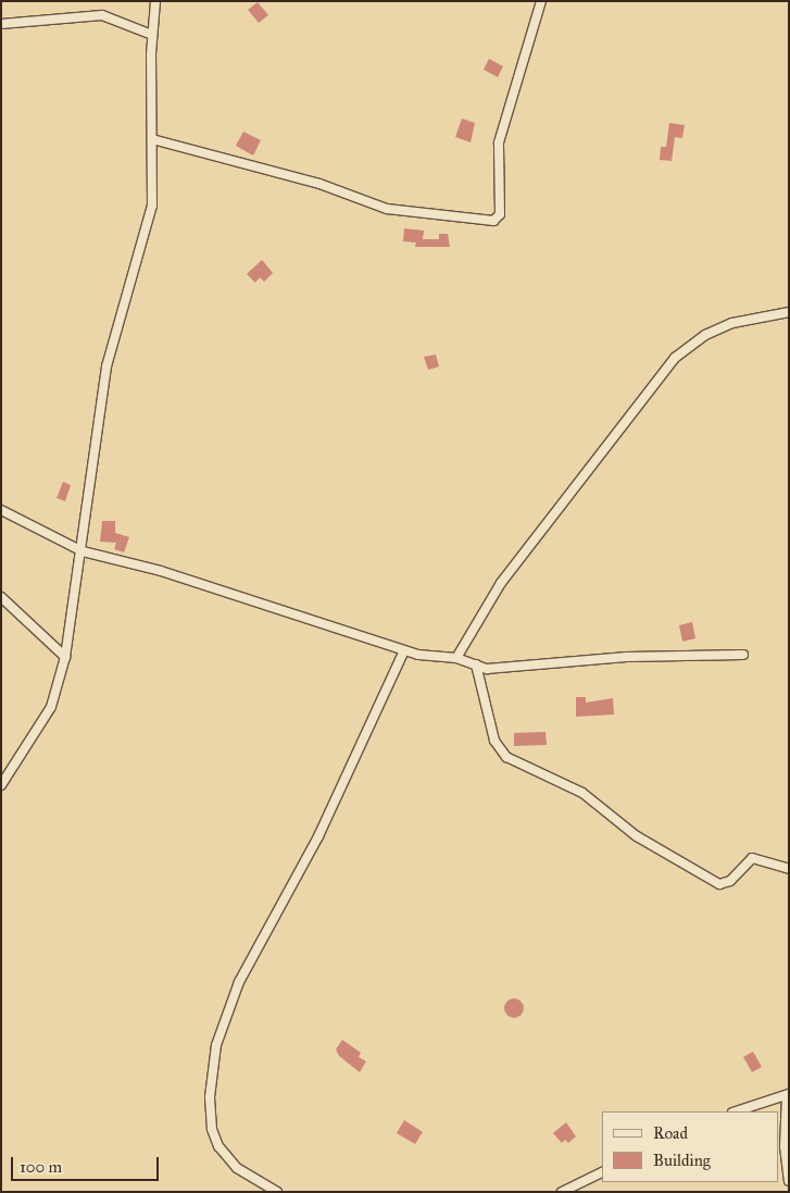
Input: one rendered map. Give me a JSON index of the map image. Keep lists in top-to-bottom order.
{
  "legend": ["Road", "Building"],
  "scale_bar": "100 m"
}
